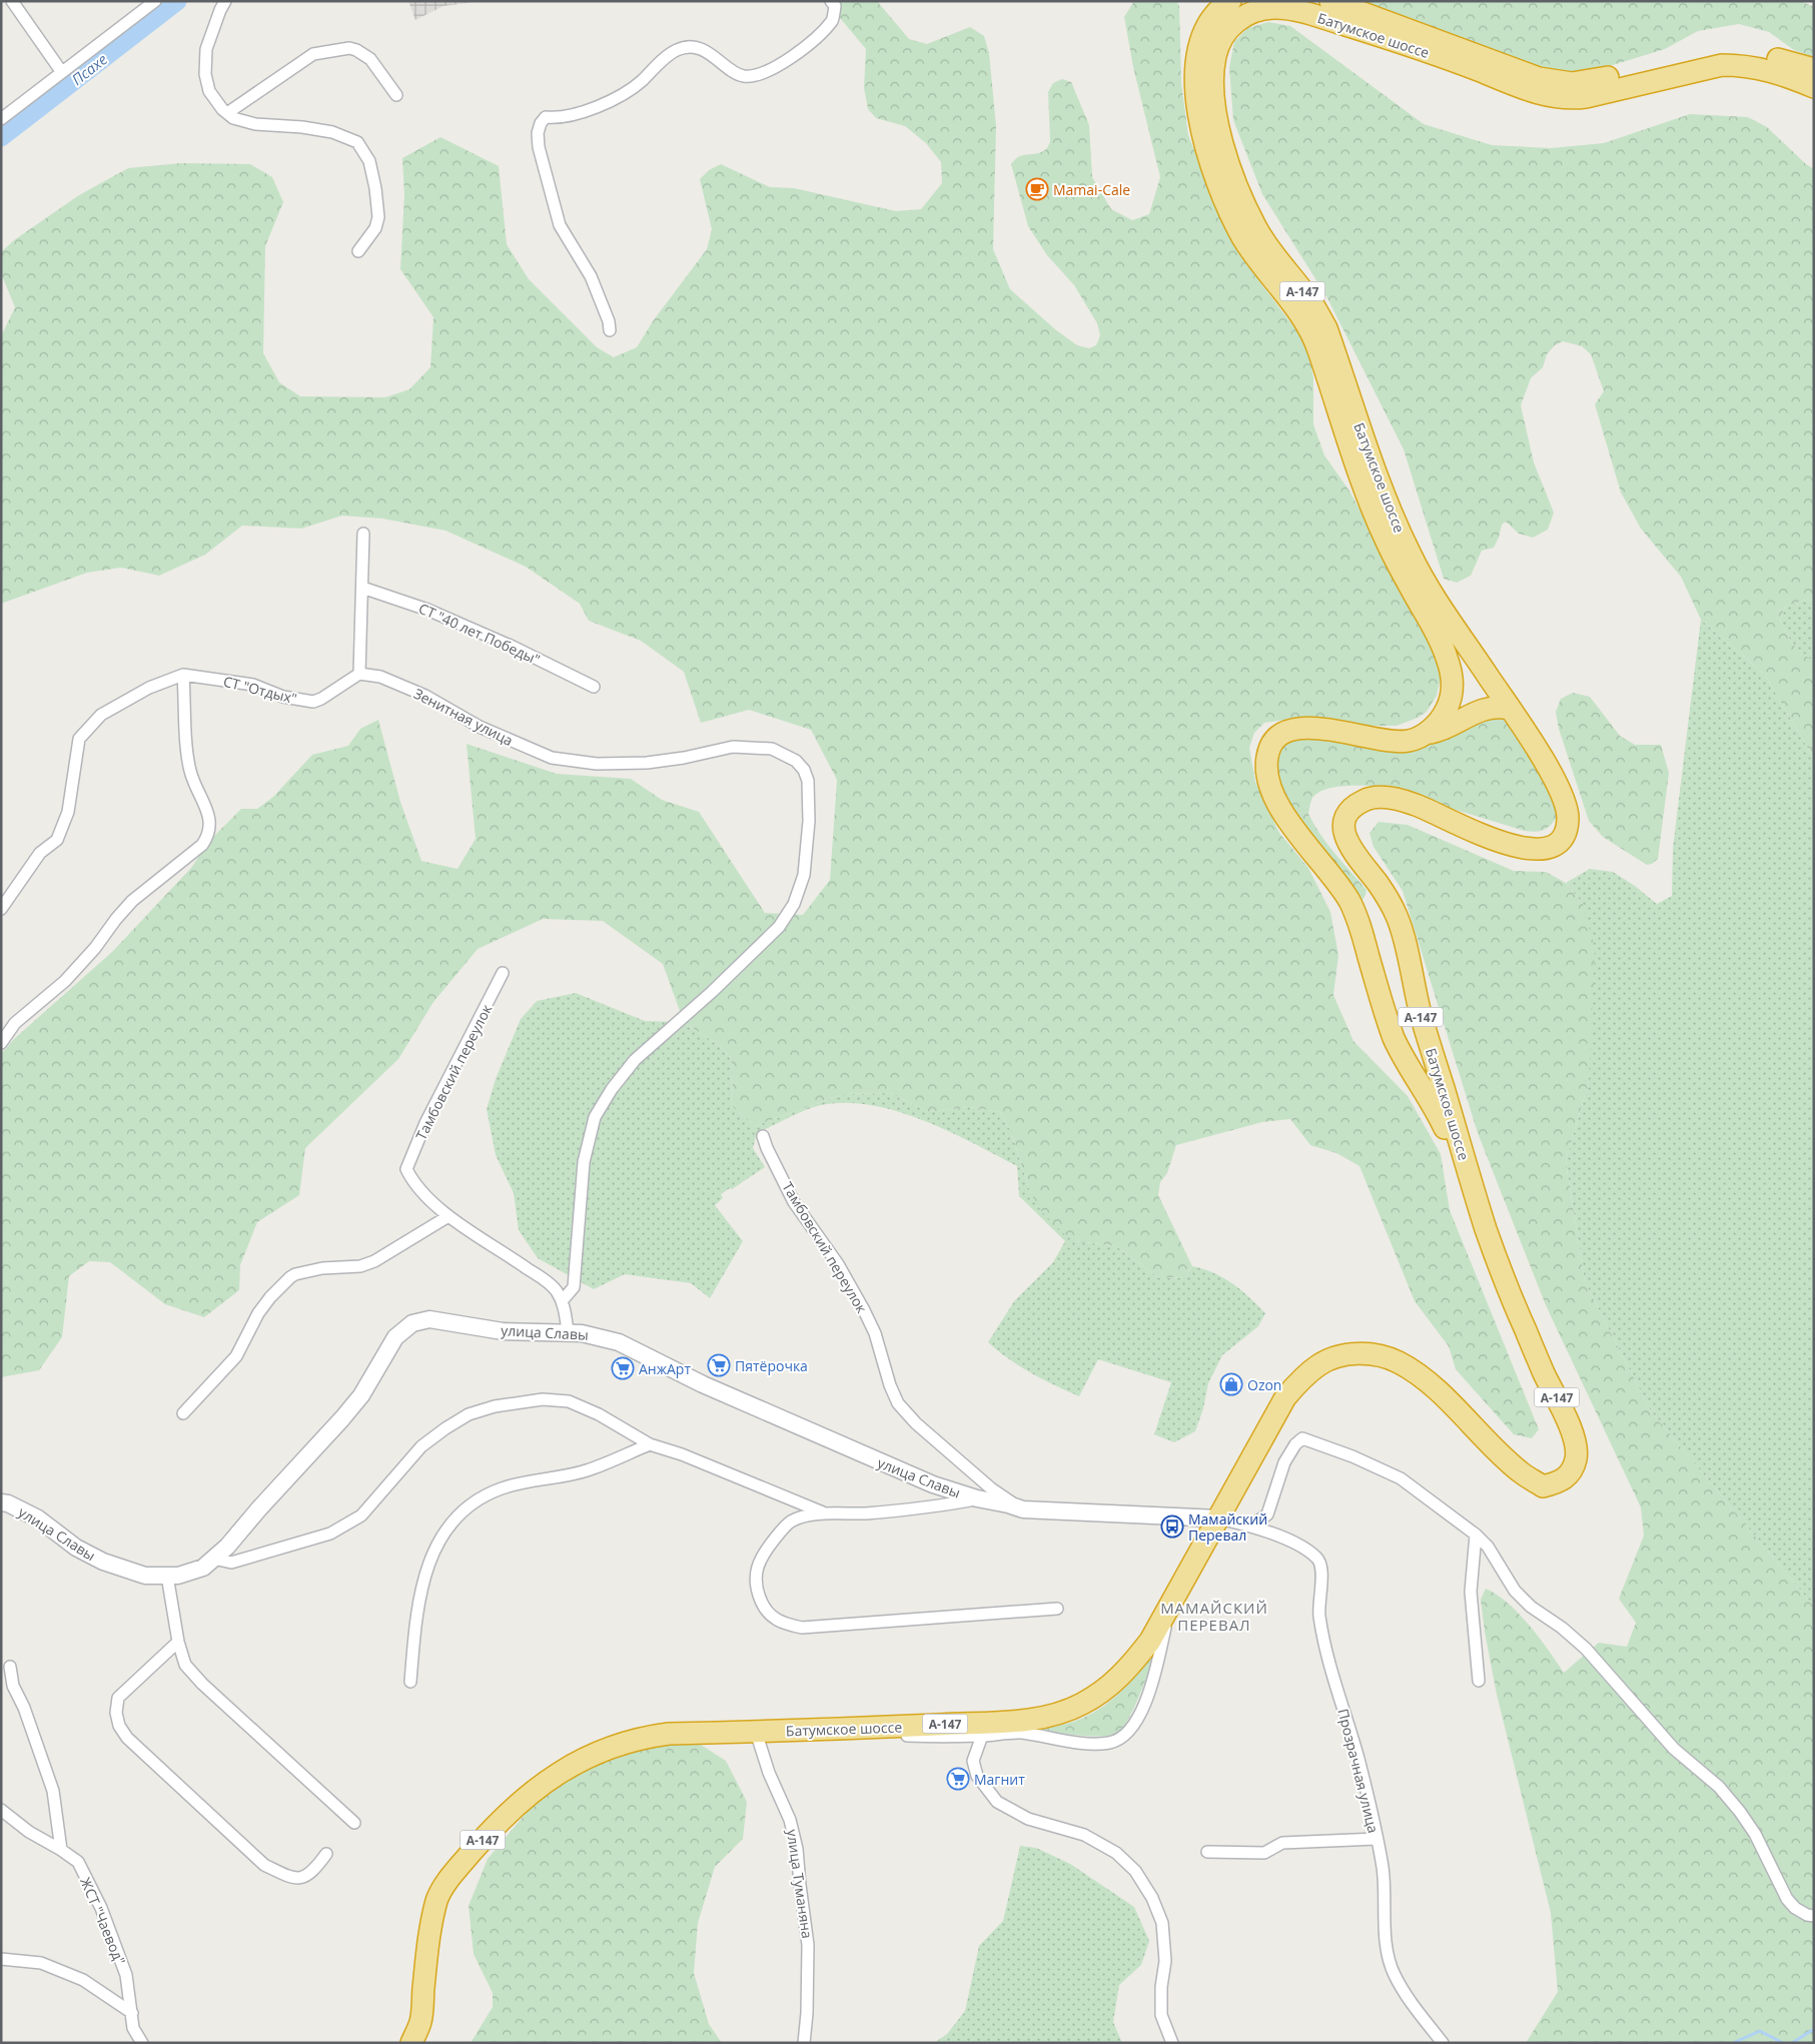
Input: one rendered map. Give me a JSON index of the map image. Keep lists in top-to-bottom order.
{
  "streets": {
    "highway": ["Батумское шоссе", "А-147"],
    "street": [
      "СТ \"40 лет Победы\"",
      "СТ \"Отдых\"",
      "Зенитная улица",
      "Тамбовский переулок",
      "улица Славы",
      "Прозрачная улица",
      "улица Туманяна",
      "ЖСТ \"Чаевод\""
    ]
  },
  "crossings": [
    ["Батумское шоссе", "улица Славы"],
    ["Батумское шоссе", "Прозрачная улица"],
    ["Батумское шоссе", "улица Туманяна"],
    ["СТ \"Отдых\"", "Зенитная улица"],
    ["Зенитная улица", "Тамбовский переулок"],
    ["Тамбовский переулок", "улица Славы"],
    ["улица Славы", "Прозрачная улица"]
  ],
  "districts": ["МАМАЙСКИЙ ПЕРЕВАЛ"],
  "water": ["Псахе"],
  "places": {
    "cafe": ["Mamai-Cale"],
    "supermarket": ["Пятёрочка", "АнжАрт", "Магнит"],
    "shop": ["Ozon"],
    "bus stop": ["Мамайский Перевал"]
  }
}
